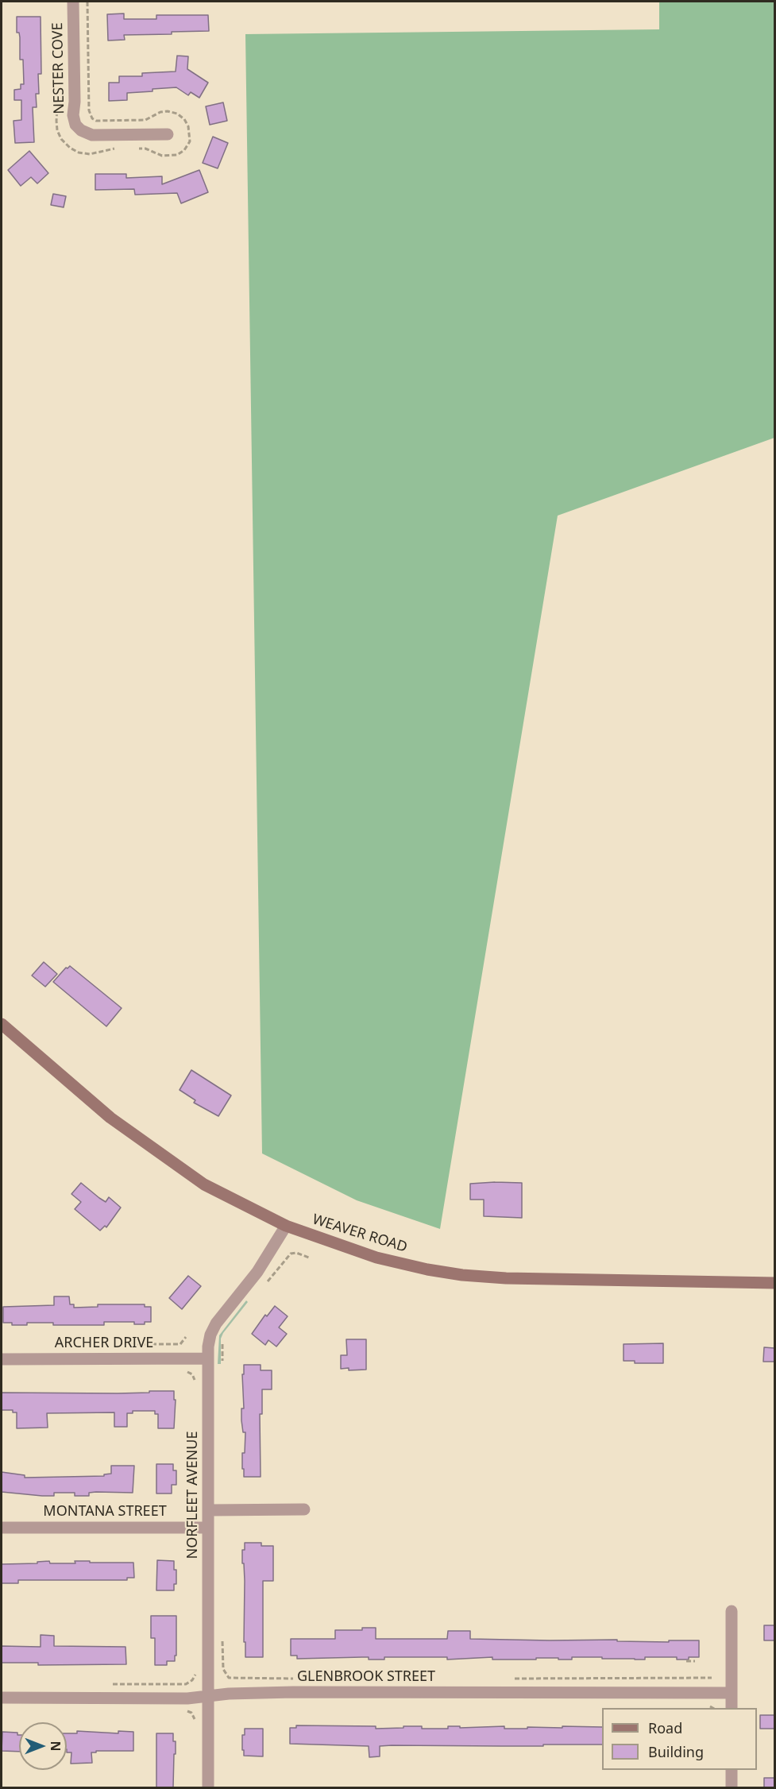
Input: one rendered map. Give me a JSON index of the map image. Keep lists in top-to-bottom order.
{
  "streets": {
    "main road": ["WEAVER ROAD"],
    "street": [
      "NESTER COVE",
      "ARCHER DRIVE",
      "NORFLEET AVENUE",
      "MONTANA STREET",
      "GLENBROOK STREET"
    ]
  },
  "crossings": [
    ["WEAVER ROAD", "NORFLEET AVENUE"],
    ["ARCHER DRIVE", "NORFLEET AVENUE"],
    ["NORFLEET AVENUE", "MONTANA STREET"],
    ["NORFLEET AVENUE", "GLENBROOK STREET"]
  ],
  "legend": ["Road", "Building"],
  "north": "right"
}
